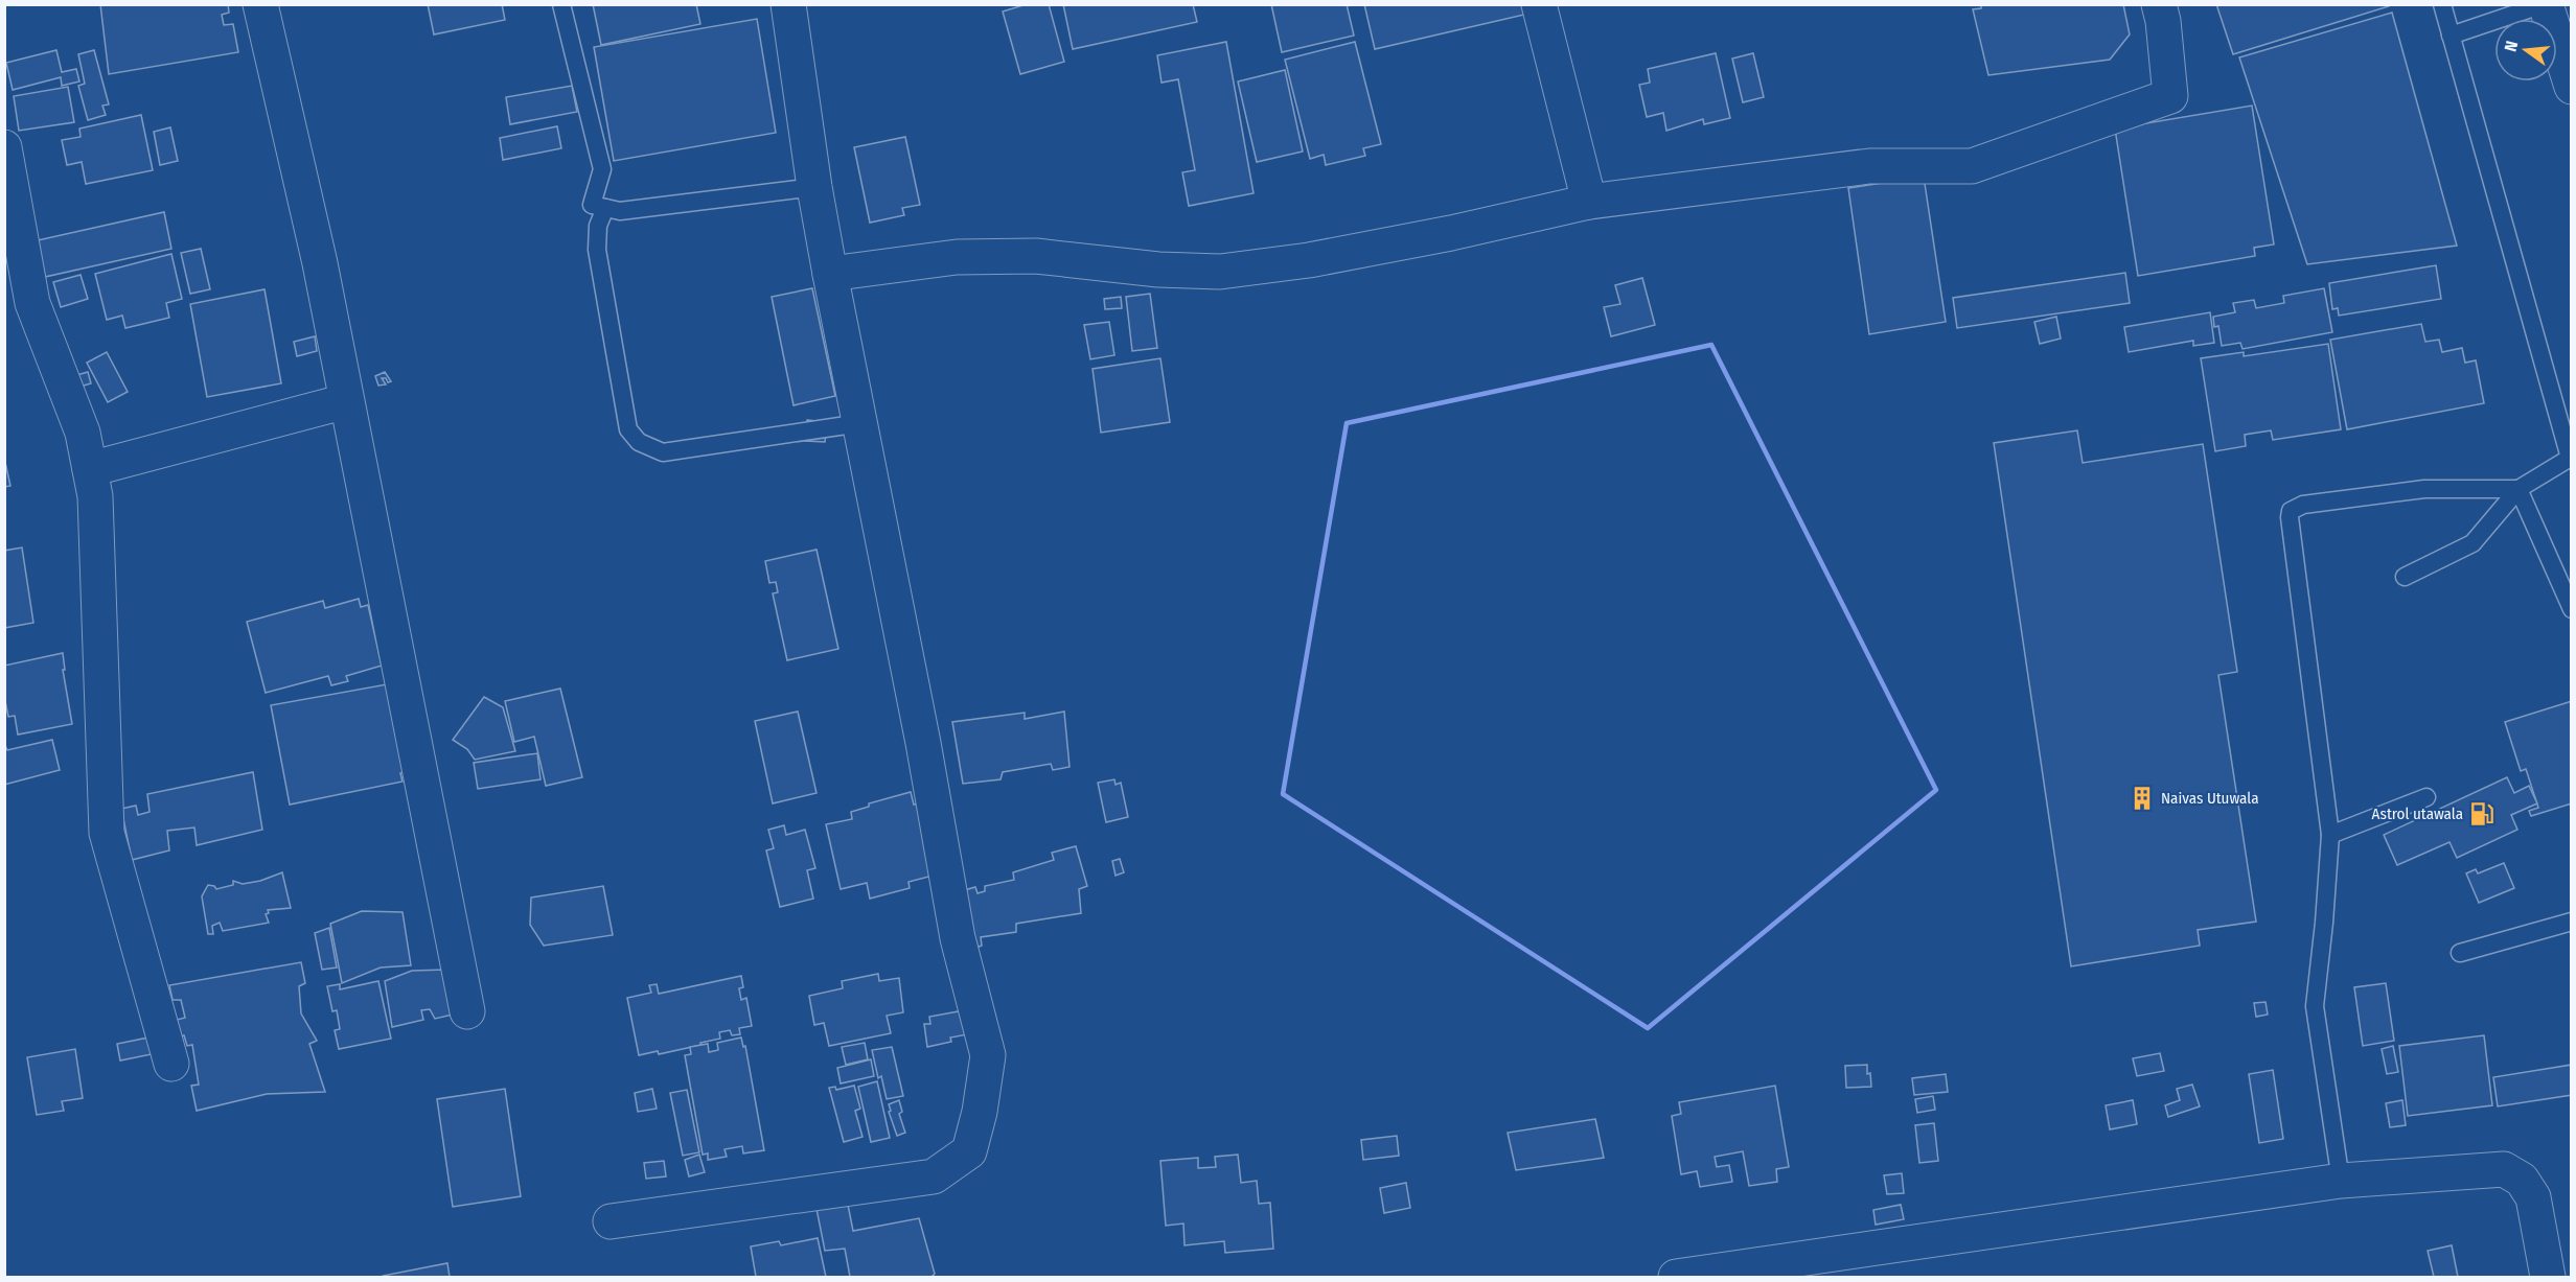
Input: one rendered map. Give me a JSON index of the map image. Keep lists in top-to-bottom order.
{
  "places": {
    "building": ["Naivas Utuwala"],
    "fuel station": ["Astrol utawala"]
  },
  "north": "left"
}
